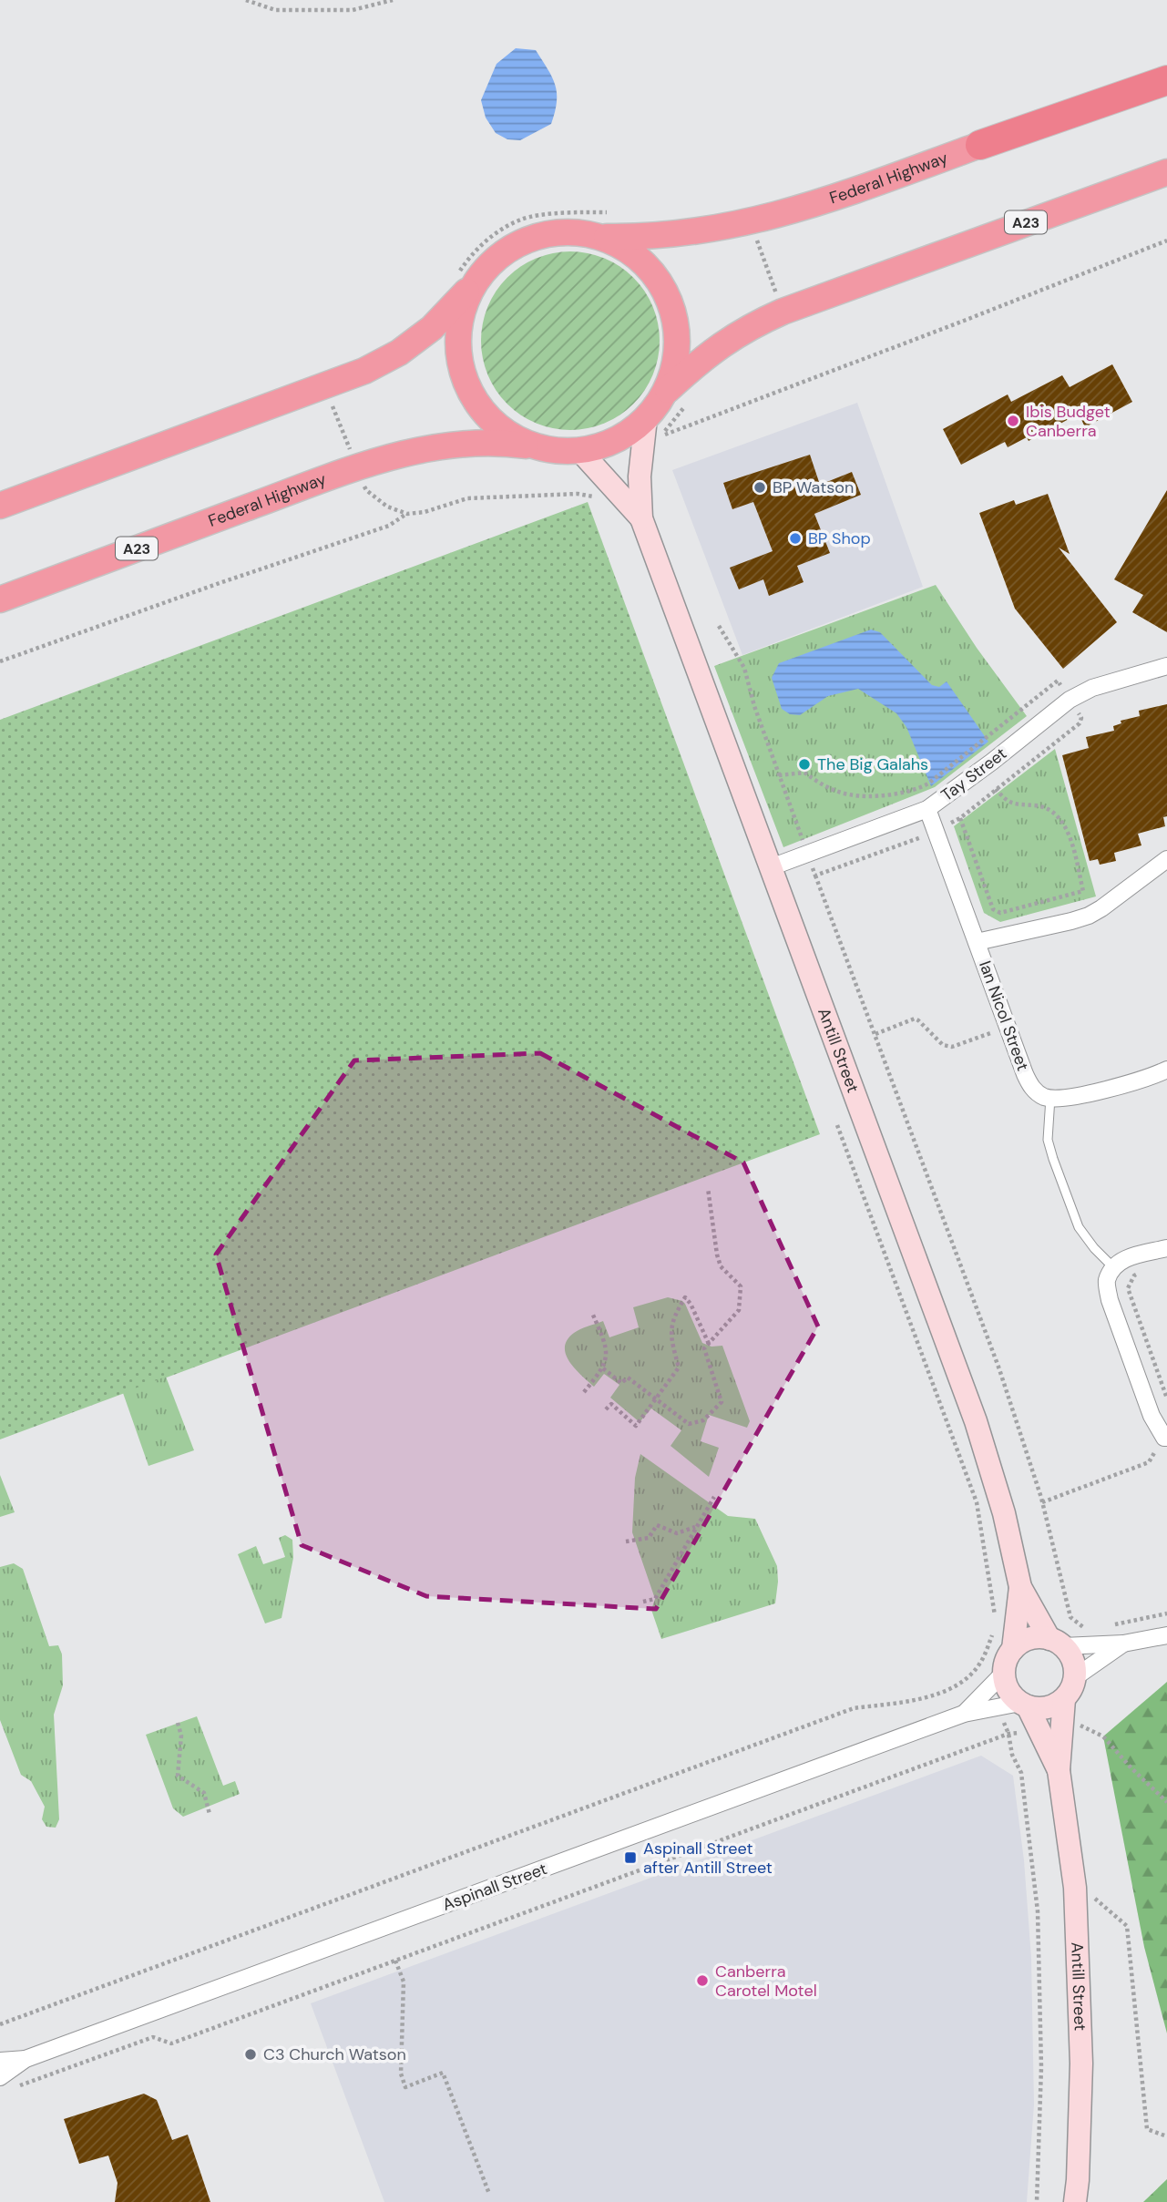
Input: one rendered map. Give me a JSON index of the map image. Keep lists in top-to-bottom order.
{
  "streets": {
    "highway": ["Federal Highway", "A23"],
    "main road": ["Antill Street"],
    "street": ["Tay Street", "Ian Nicol Street", "Aspinall Street"]
  },
  "crossings": [
    ["Federal Highway", "A23"],
    ["Federal Highway", "Antill Street"],
    ["A23", "Antill Street"],
    ["Tay Street", "Ian Nicol Street"],
    ["Tay Street", "Antill Street"],
    ["Antill Street", "Aspinall Street"]
  ],
  "places": {
    "other": [
      "Ibis Budget Canberra",
      "BP Watson",
      "BP Shop",
      "The Big Galahs",
      "Canberra Carotel Motel",
      "C3 Church Watson"
    ],
    "transit": ["Aspinall Street after Antill Street"]
  }
}
